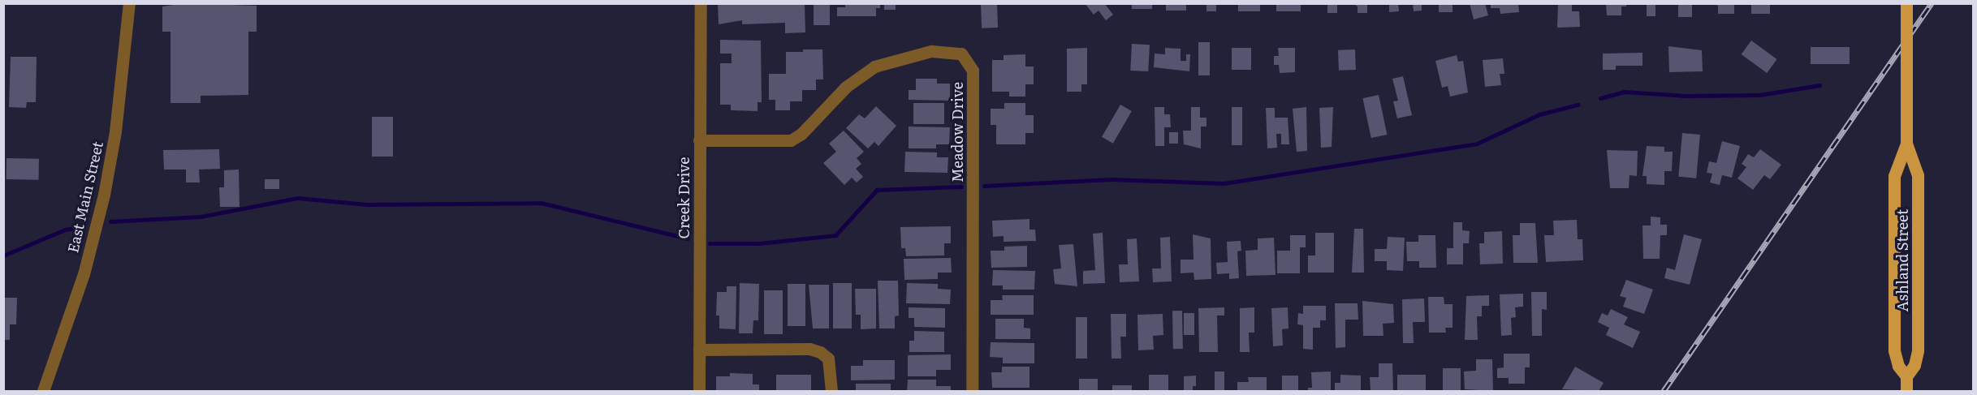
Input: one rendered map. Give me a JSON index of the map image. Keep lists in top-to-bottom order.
{
  "streets": {
    "main road": ["Ashland Street"],
    "street": ["Meadow Drive", "East Main Street", "Creek Drive"]
  },
  "crossings": [
    ["Meadow Drive", "Creek Drive"]
  ]
}
